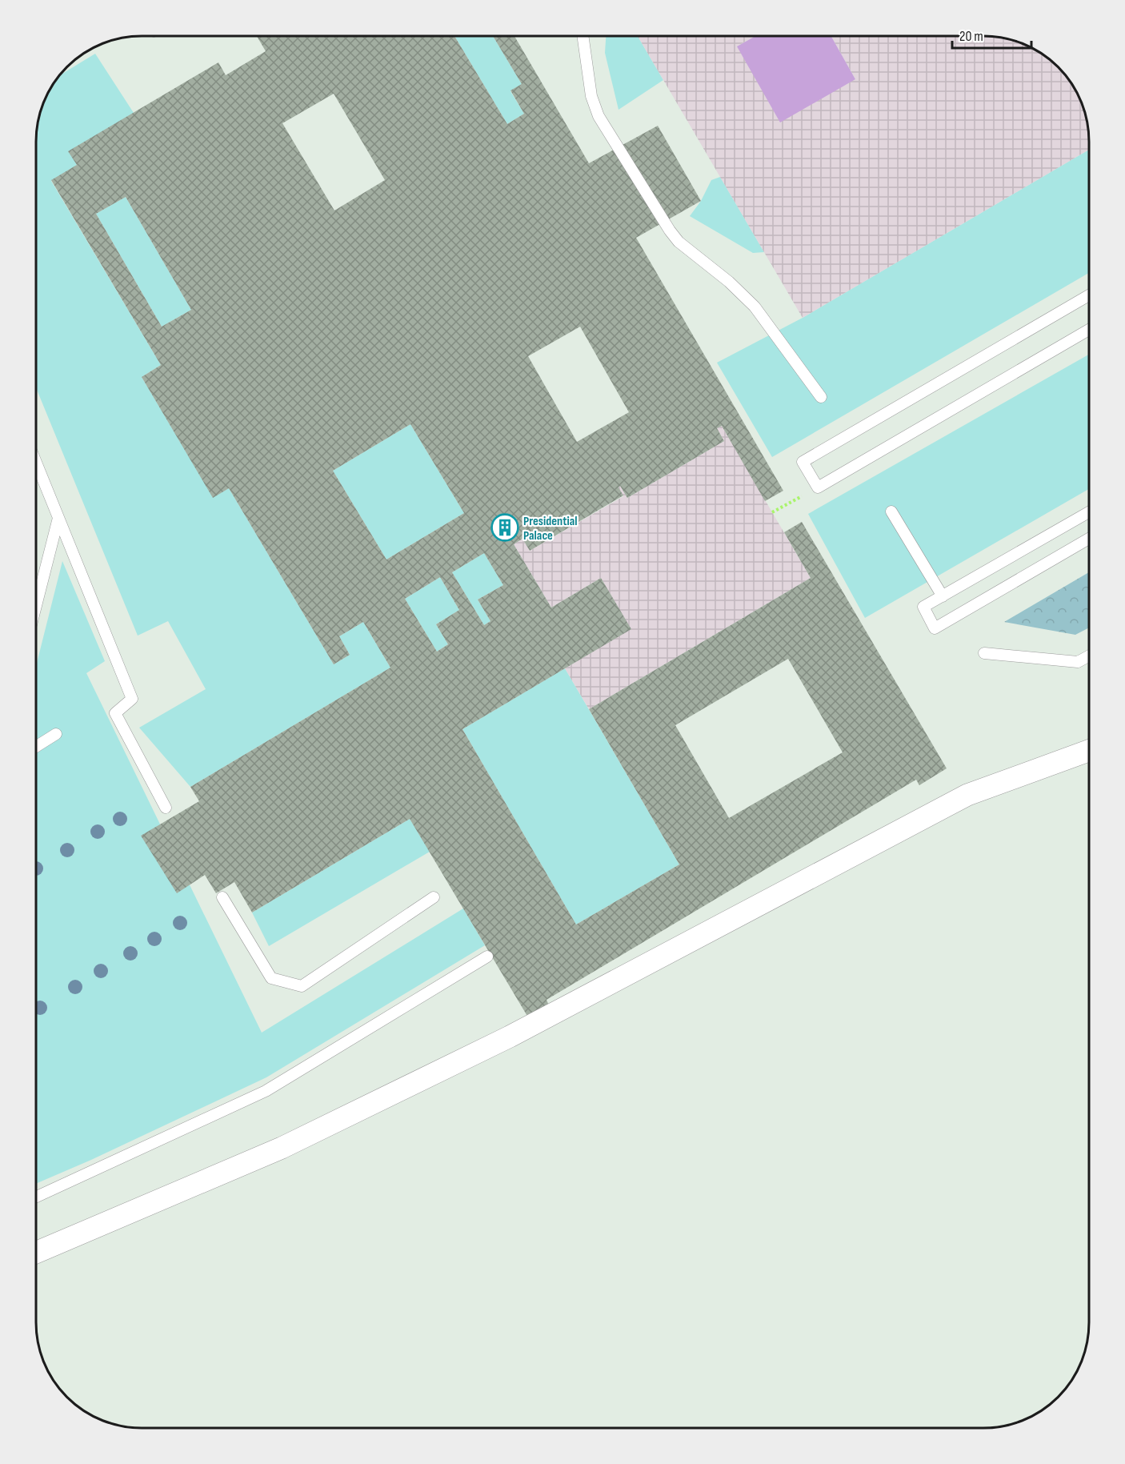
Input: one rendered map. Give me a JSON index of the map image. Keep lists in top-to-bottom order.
{
  "places": {
    "building": ["Presidential Palace"]
  },
  "scale_bar": "20 m"
}
